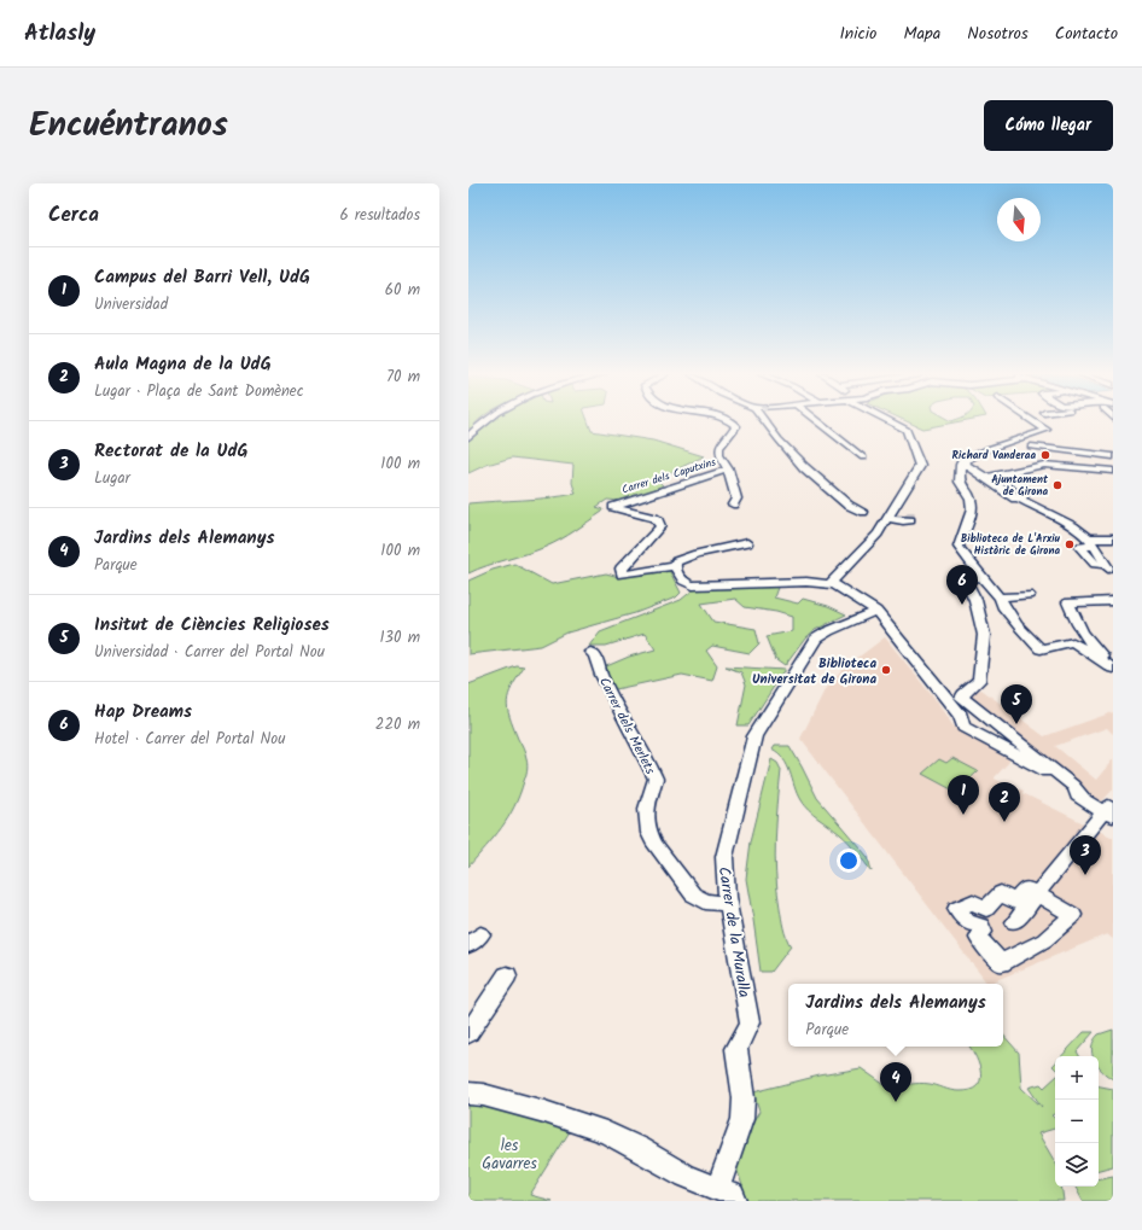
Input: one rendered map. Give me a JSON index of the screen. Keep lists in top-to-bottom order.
{
  "streets": {
    "street": ["Carrer dels Caputxins", "Carrer dels Merlets", "Carrer de la Muralla"]
  },
  "crossings": [
    ["Carrer dels Merlets", "Carrer de la Muralla"]
  ],
  "parks": ["les Gavarres"],
  "places": [
    "Richard Vanderaa",
    "Ajuntament de Girona",
    "Biblioteca de L'Arxiu Històric de Girona",
    "Biblioteca Universitat de Girona"
  ],
  "north": "bottom",
  "page": {
    "header": "Atlasly",
    "nav": [
      "Inicio",
      "Mapa",
      "Nosotros",
      "Contacto"
    ],
    "title": "Encuéntranos",
    "buttons": "Cómo llegar",
    "heading": ["Cerca", "6 resultados"],
    "list": [
      {
        "mark": "1",
        "name": "Campus del Barri Vell, UdG",
        "note": "Universidad",
        "value": "60 m"
      },
      {
        "mark": "2",
        "name": "Aula Magna de la UdG",
        "note": "Lugar · Plaça de Sant Domènec",
        "value": "70 m"
      },
      {
        "mark": "3",
        "name": "Rectorat de la UdG",
        "note": "Lugar",
        "value": "100 m"
      },
      {
        "mark": "4",
        "name": "Jardins dels Alemanys",
        "note": "Parque",
        "value": "100 m"
      },
      {
        "mark": "5",
        "name": "Insitut de Ciències Religioses",
        "note": "Universidad · Carrer del Portal Nou",
        "value": "130 m"
      },
      {
        "mark": "6",
        "name": "Hap Dreams",
        "note": "Hotel · Carrer del Portal Nou",
        "value": "220 m"
      }
    ],
    "pins": [
      "6",
      "5",
      "1",
      "2",
      "3",
      "4"
    ],
    "popup": ["Jardins dels Alemanys", "Parque"],
    "map_buttons": ["+", "−"]
  }
}
